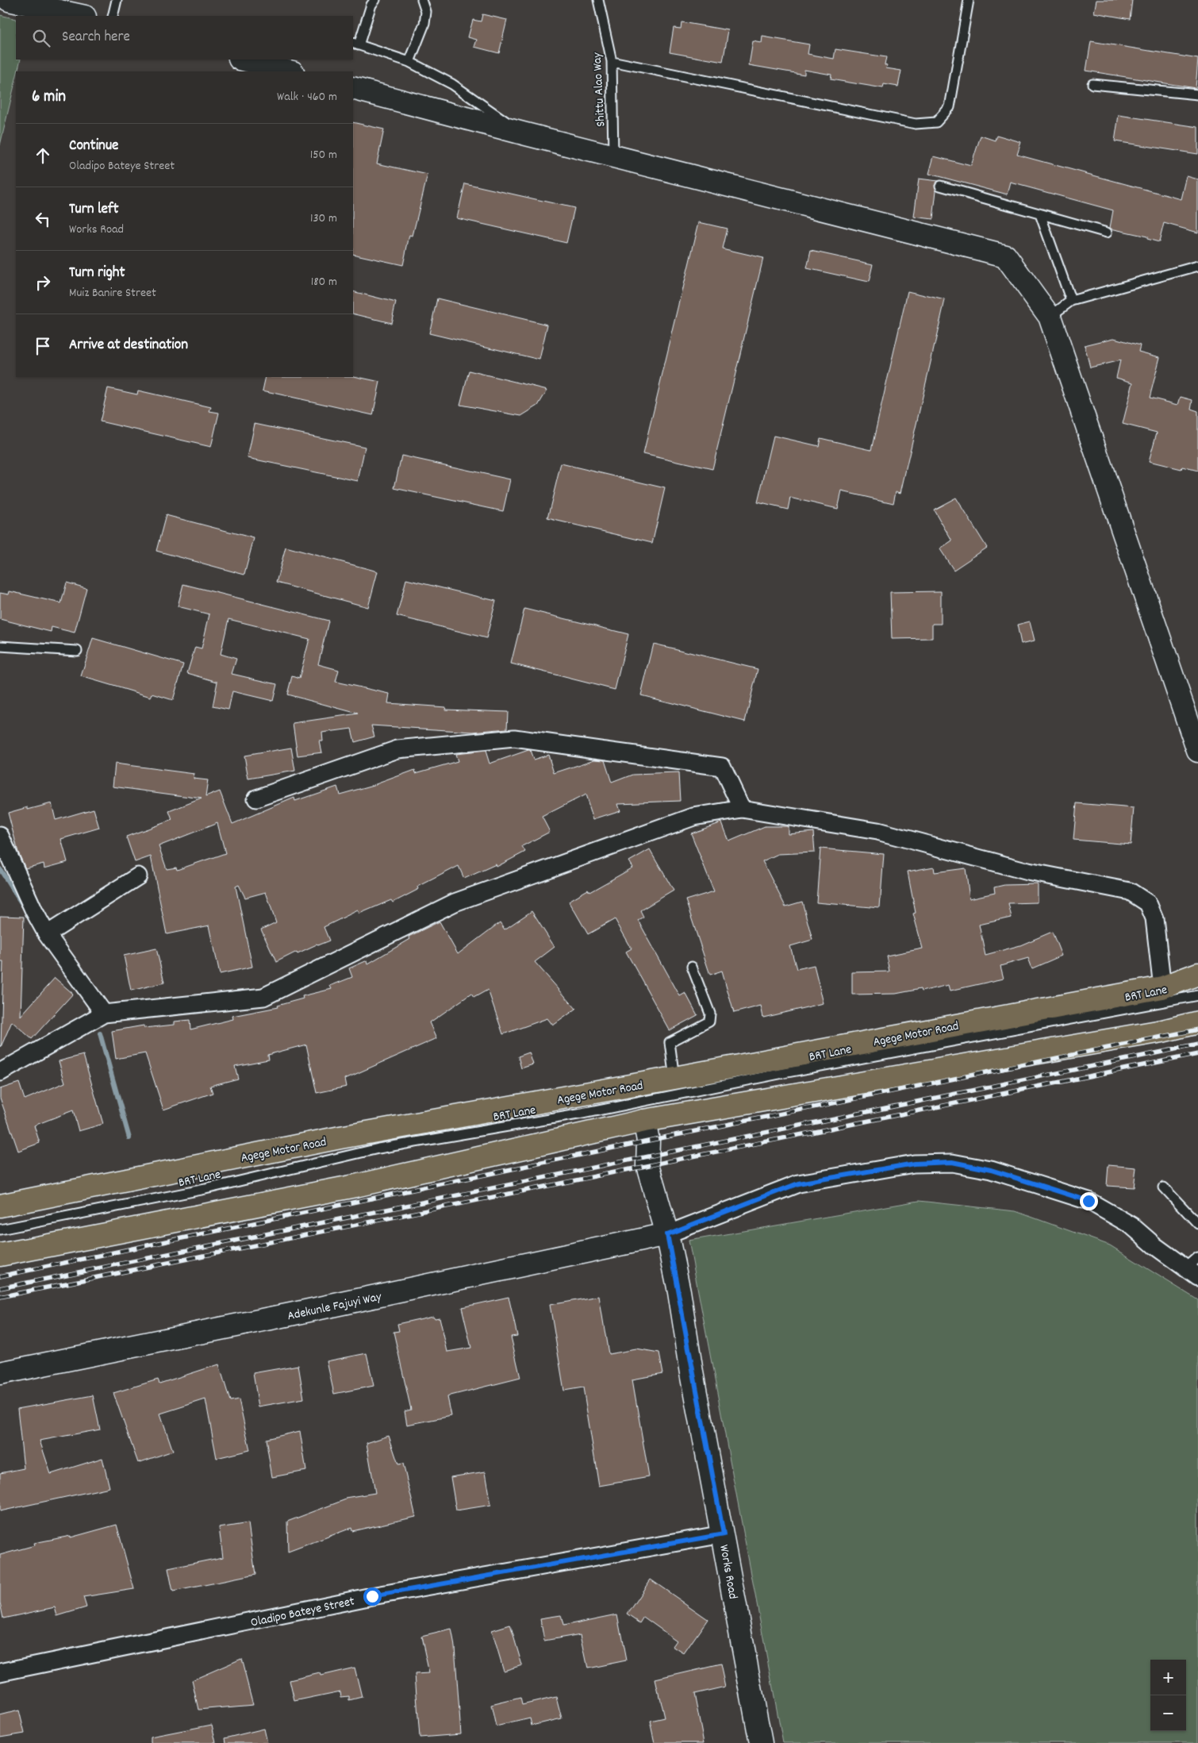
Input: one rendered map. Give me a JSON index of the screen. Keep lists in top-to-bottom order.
{
  "streets": {
    "highway": ["Agege Motor Road"],
    "street": ["Adekunle Fajuyi Way", "Works Road", "Oladipo Bateye Street"],
    "lane": ["Shittu Alao Way", "BRT Lane"]
  },
  "crossings": [
    ["Adekunle Fajuyi Way", "Works Road"],
    ["Works Road", "Oladipo Bateye Street"]
  ],
  "page": {
    "search": "Search here",
    "heading": ["6 min", "Walk · 460 m"],
    "list": [
      ["Continue", "Oladipo Bateye Street", "150 m"],
      ["Turn left", "Works Road", "130 m"],
      ["Turn right", "Muiz Banire Street", "180 m"],
      "Arrive at destination"
    ],
    "map_buttons": ["+", "−"]
  }
}
